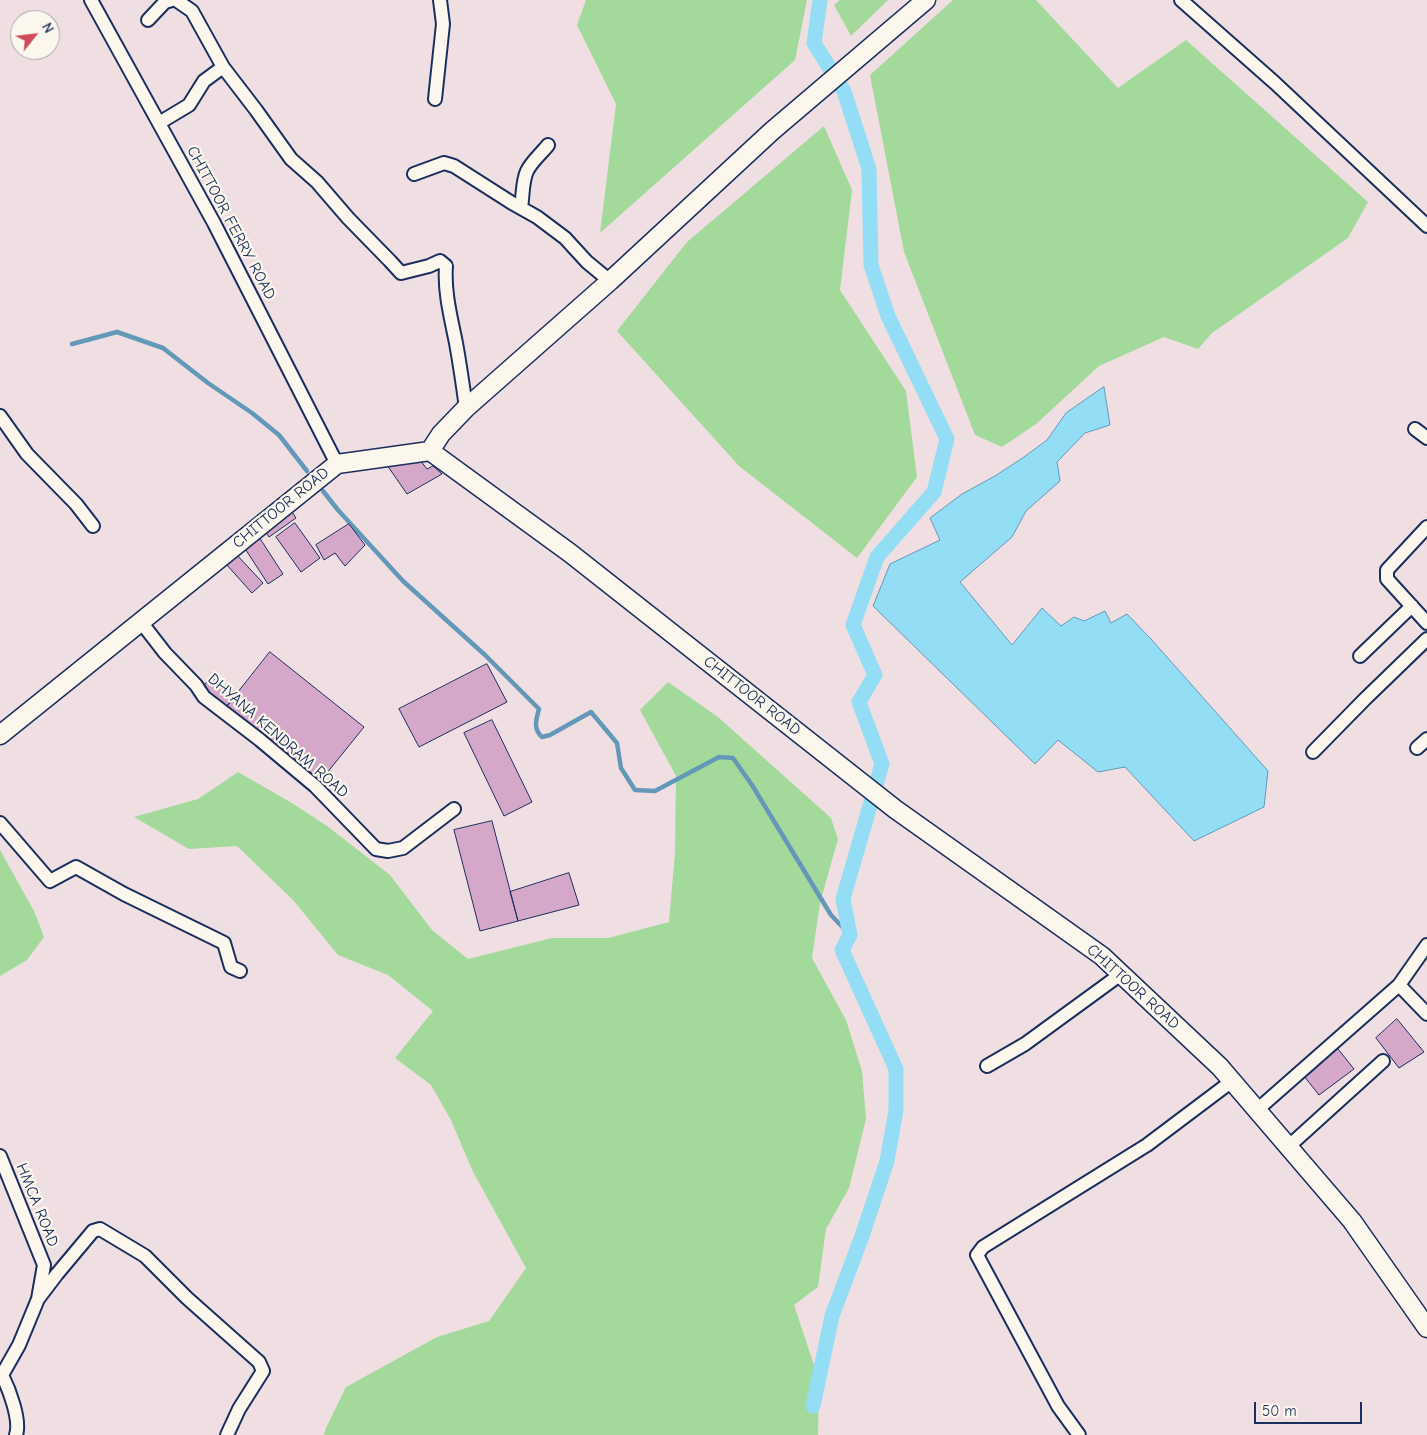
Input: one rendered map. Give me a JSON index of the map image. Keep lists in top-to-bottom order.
{
  "streets": {
    "main road": ["CHITTOOR ROAD"],
    "street": ["CHITTOOR FERRY ROAD", "DHYANA KENDRAM ROAD", "HMCA ROAD"]
  },
  "crossings": [
    ["CHITTOOR FERRY ROAD", "CHITTOOR ROAD"],
    ["CHITTOOR ROAD", "DHYANA KENDRAM ROAD"]
  ],
  "scale_bar": "50 m",
  "north": "top right"
}
